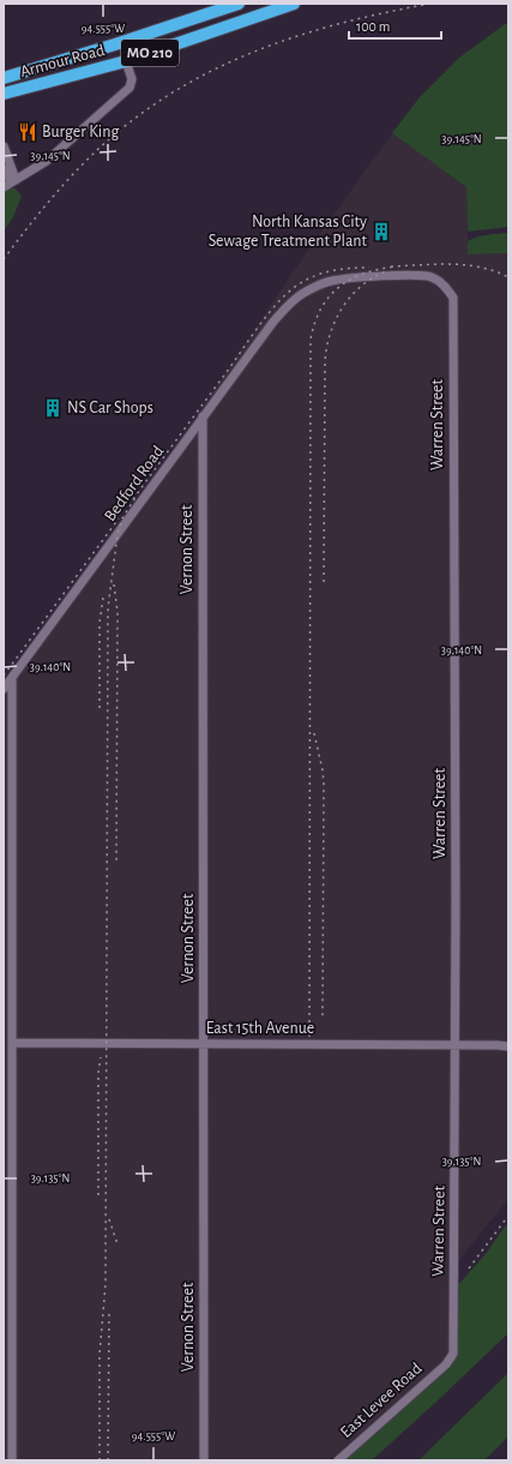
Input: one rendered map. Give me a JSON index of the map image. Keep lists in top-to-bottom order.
{
  "streets": {
    "highway": ["MO 210", "Armour Road"],
    "street": [
      "Warren Street",
      "Bedford Road",
      "Vernon Street",
      "East 15th Avenue",
      "East Levee Road"
    ]
  },
  "crossings": [
    ["Warren Street", "Bedford Road"],
    ["Warren Street", "East 15th Avenue"],
    ["Warren Street", "East Levee Road"],
    ["Bedford Road", "Vernon Street"],
    ["Vernon Street", "East 15th Avenue"]
  ],
  "places": {
    "restaurant": ["Burger King"],
    "building": ["North Kansas City Sewage Treatment Plant", "NS Car Shops"]
  },
  "scale_bar": "100 m",
  "coordinates": [
    "94.555°W",
    "39.145°N",
    "39.140°N",
    "39.135°N"
  ]
}
